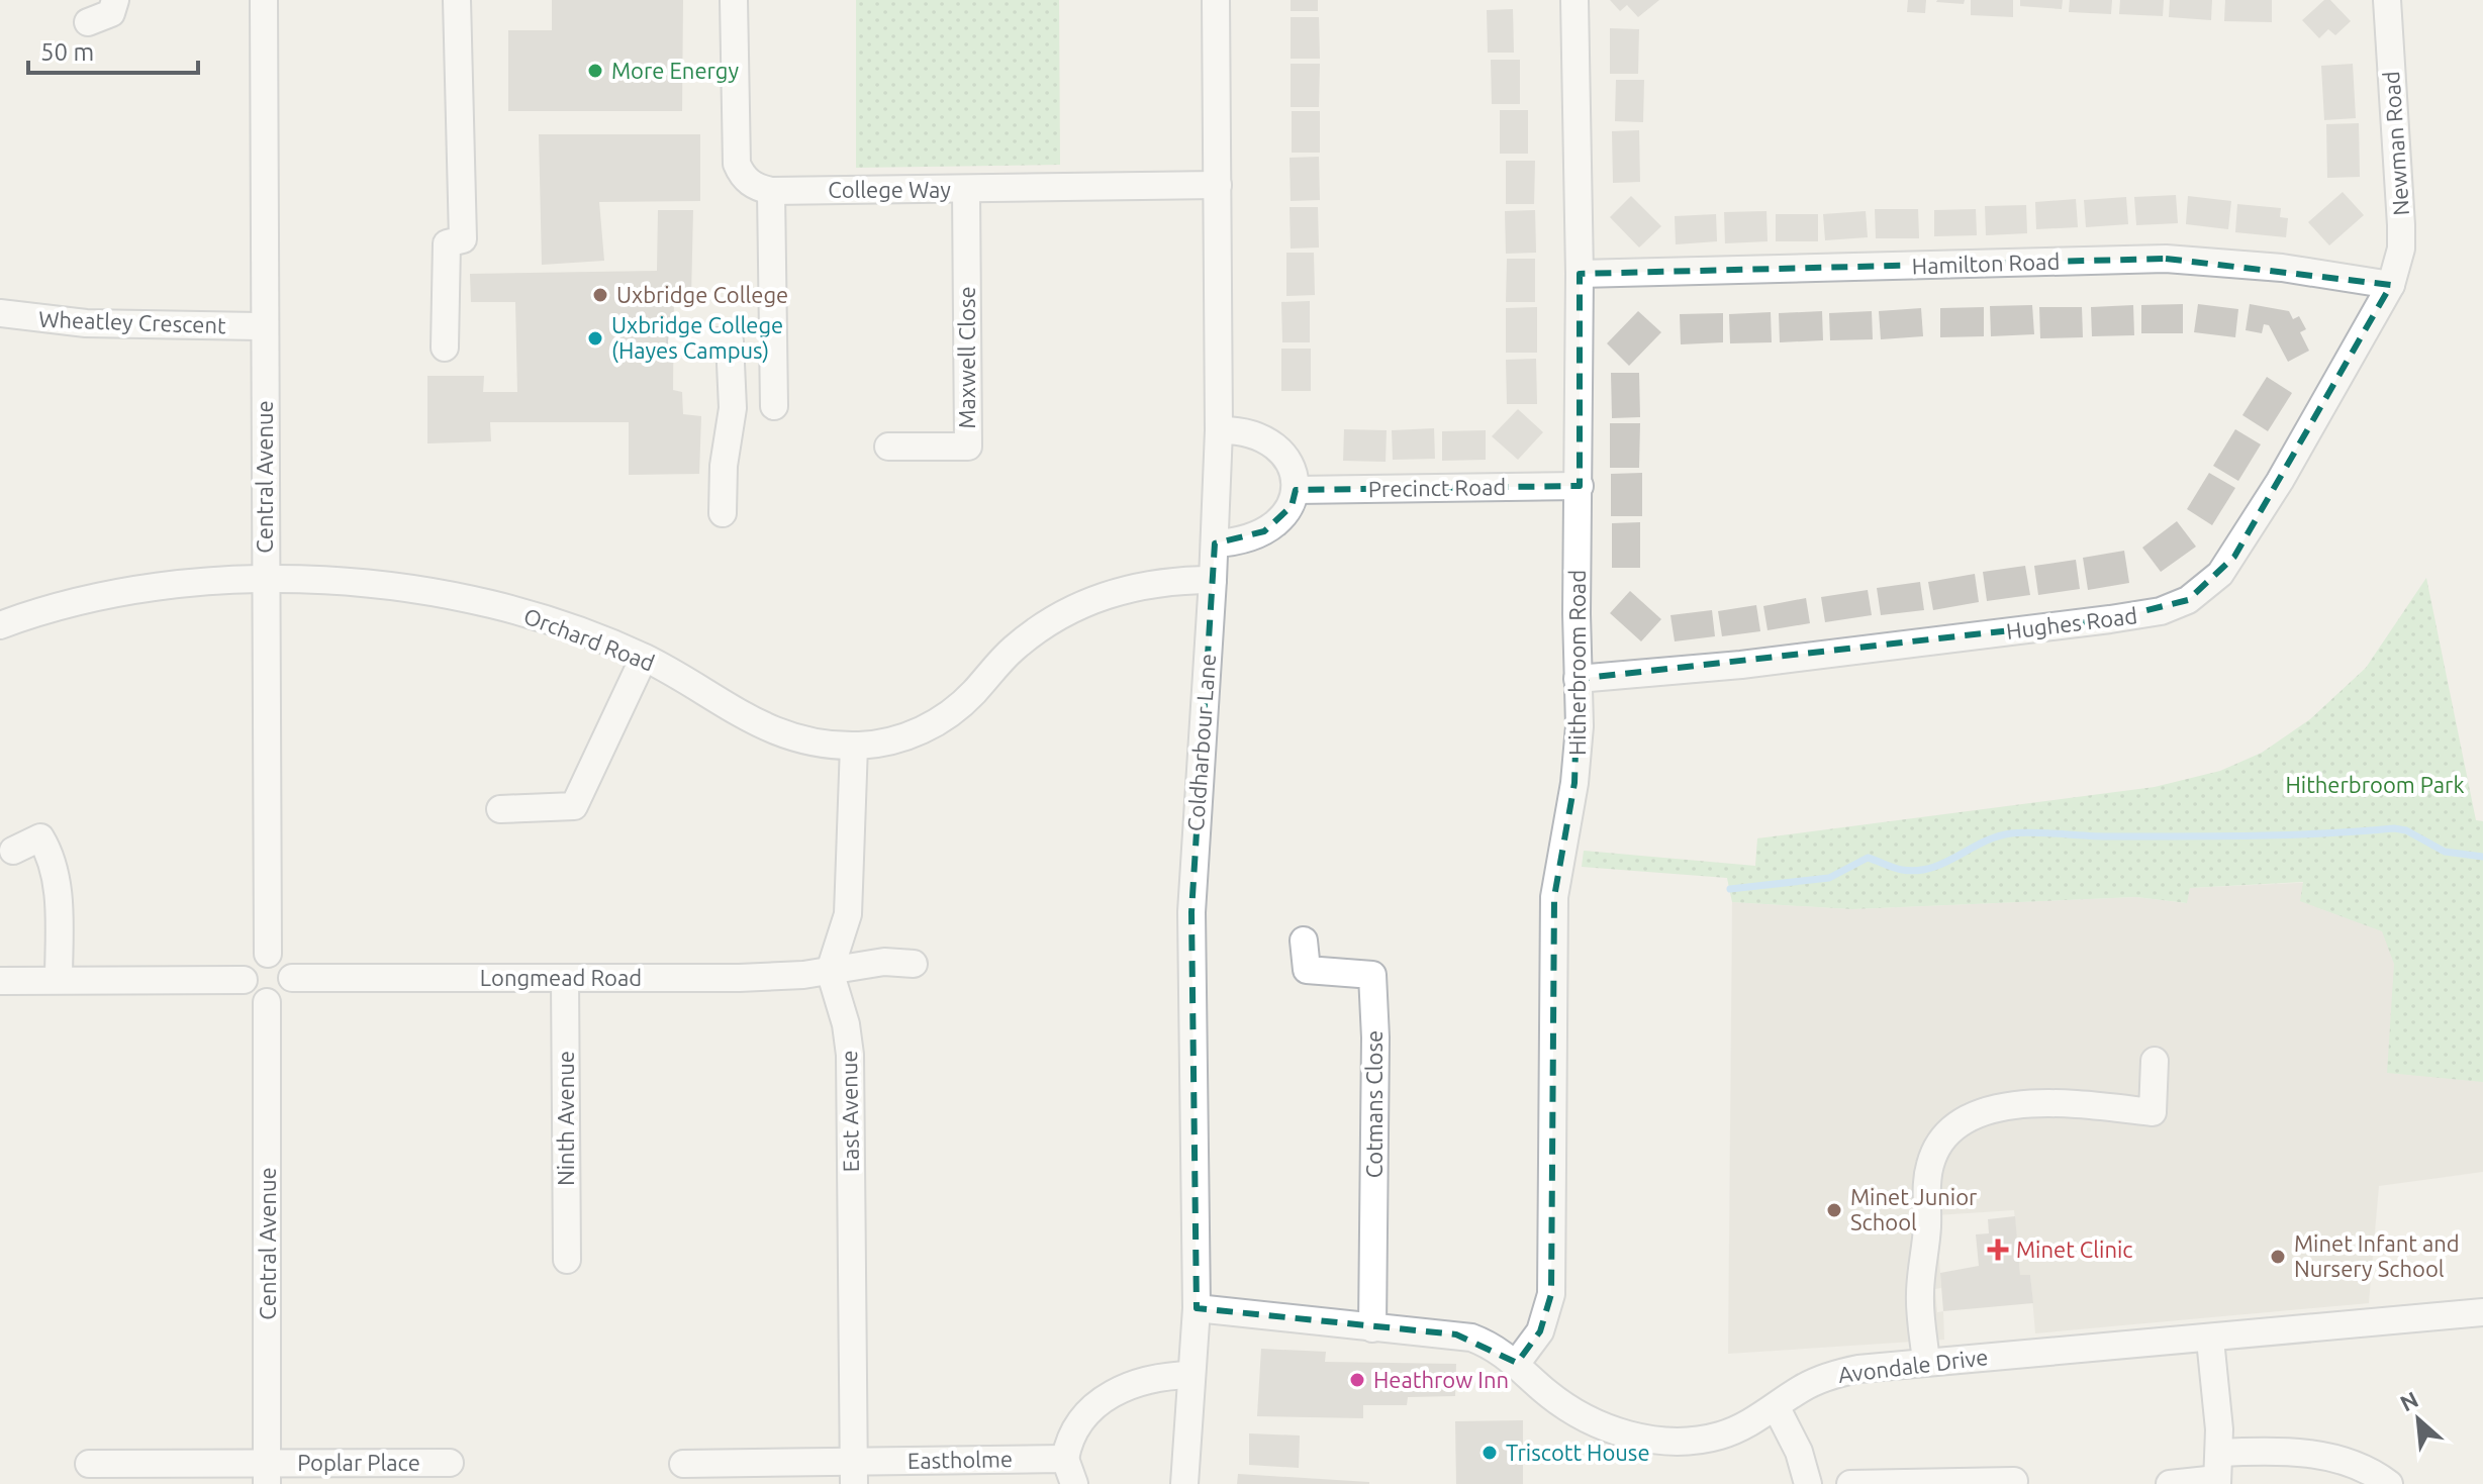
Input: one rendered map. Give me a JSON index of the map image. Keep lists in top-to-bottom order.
{
  "streets": {
    "street": [
      "Newman Road",
      "College Way",
      "Hamilton Road",
      "Wheatley Crescent",
      "Maxwell Close",
      "Central Avenue",
      "Precinct Road",
      "Hughes Road",
      "Orchard Road",
      "Hitherbroom Road",
      "Coldharbour Lane",
      "Longmead Road",
      "Cotmans Close",
      "East Avenue",
      "Ninth Avenue",
      "Avondale Drive",
      "Eastholme",
      "Poplar Place"
    ]
  },
  "crossings": [
    ["Newman Road", "Hamilton Road"],
    ["Newman Road", "Hughes Road"],
    ["College Way", "Maxwell Close"],
    ["College Way", "Coldharbour Lane"],
    ["Hamilton Road", "Hughes Road"],
    ["Hamilton Road", "Hitherbroom Road"],
    ["Wheatley Crescent", "Central Avenue"],
    ["Central Avenue", "Orchard Road"],
    ["Central Avenue", "Longmead Road"],
    ["Central Avenue", "Poplar Place"],
    ["Precinct Road", "Hitherbroom Road"],
    ["Hughes Road", "Hitherbroom Road"],
    ["Orchard Road", "Coldharbour Lane"],
    ["Hitherbroom Road", "Avondale Drive"],
    ["Coldharbour Lane", "Avondale Drive"],
    ["Longmead Road", "East Avenue"],
    ["Longmead Road", "Ninth Avenue"],
    ["Cotmans Close", "Avondale Drive"],
    ["East Avenue", "Eastholme"]
  ],
  "parks": ["Hitherbroom Park"],
  "places": {
    "other": [
      "More Energy",
      "Uxbridge College",
      "Uxbridge College (Hayes Campus)",
      "Minet Junior School",
      "Minet Infant and Nursery School",
      "Heathrow Inn",
      "Triscott House"
    ],
    "health": ["Minet Clinic"]
  },
  "scale_bar": "50 m",
  "north": "top left"
}
